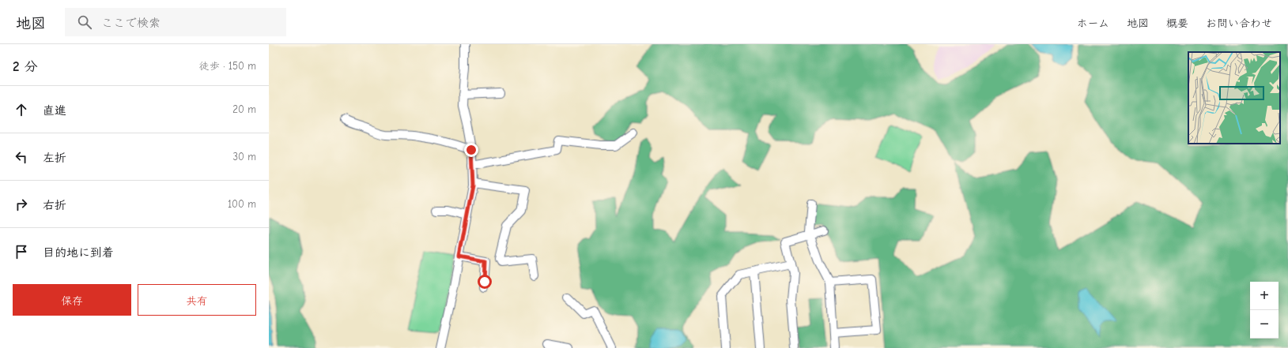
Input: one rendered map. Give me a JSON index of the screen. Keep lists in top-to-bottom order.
{
  "page": {
    "header": "地図",
    "search": "ここで検索",
    "nav": [
      "ホーム",
      "地図",
      "概要",
      "お問い合わせ"
    ],
    "heading": ["2 分", "徒歩 · 150 m"],
    "list": [
      ["直進", "20 m"],
      ["左折", "30 m"],
      ["右折", "100 m"],
      "目的地に到着"
    ],
    "buttons": ["保存", "共有"],
    "map_buttons": ["+", "−"]
  }
}
